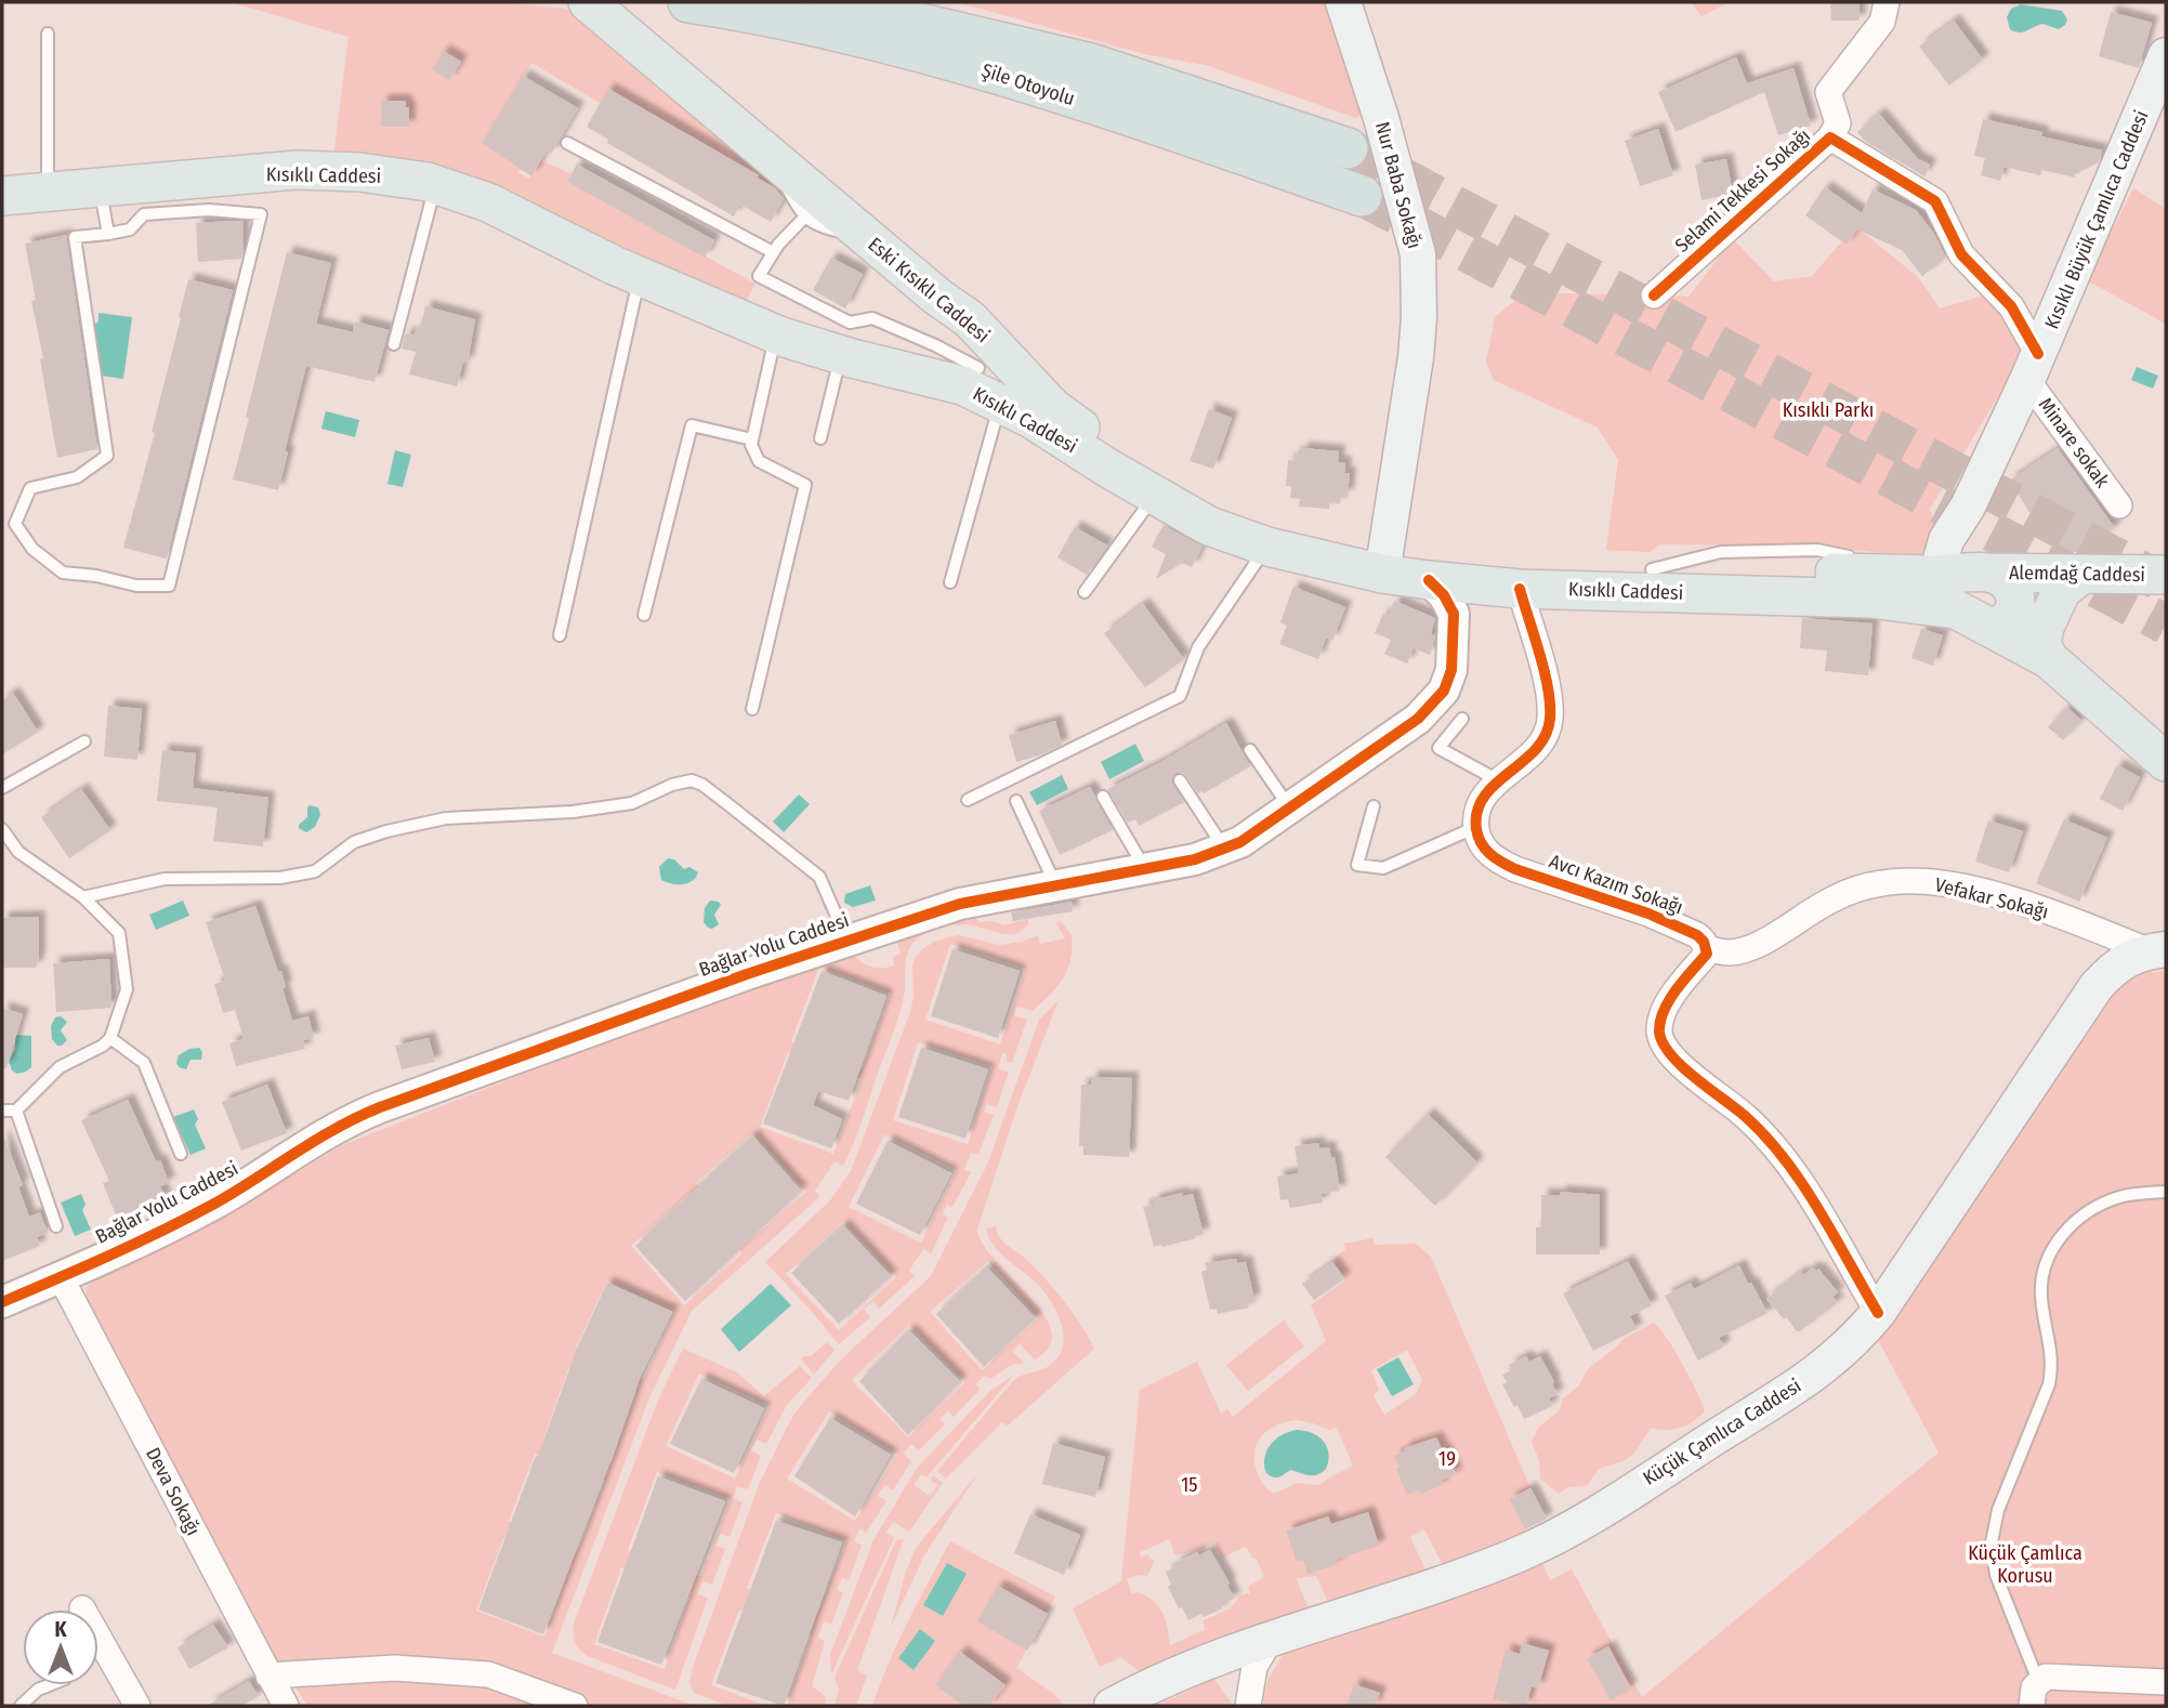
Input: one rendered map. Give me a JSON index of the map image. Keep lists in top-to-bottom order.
{
  "streets": {
    "highway": ["Şile Otoyolu"],
    "main road": [
      "Kısıklı Caddesi",
      "Nur Baba Sokağı",
      "Kısıklı Büyük Çamlıca Caddesi",
      "Eski Kısıklı Caddesi",
      "Alemdağ Caddesi",
      "Küçük Çamlıca Caddesi"
    ],
    "street": [
      "Selami Tekkesi Sokağı",
      "Minare sokak",
      "Avcı Kazım Sokağı",
      "Vefakar Sokağı",
      "Bağlar Yolu Caddesi",
      "Deva Sokağı"
    ]
  },
  "crossings": [
    ["Kısıklı Caddesi", "Nur Baba Sokağı"],
    ["Kısıklı Caddesi", "Kısıklı Büyük Çamlıca Caddesi"],
    ["Kısıklı Caddesi", "Eski Kısıklı Caddesi"],
    ["Kısıklı Caddesi", "Alemdağ Caddesi"],
    ["Kısıklı Caddesi", "Bağlar Yolu Caddesi"],
    ["Nur Baba Sokağı", "Eski Kısıklı Caddesi"],
    ["Selami Tekkesi Sokağı", "Kısıklı Büyük Çamlıca Caddesi"],
    ["Selami Tekkesi Sokağı", "Minare sokak"],
    ["Kısıklı Büyük Çamlıca Caddesi", "Minare sokak"],
    ["Kısıklı Büyük Çamlıca Caddesi", "Alemdağ Caddesi"],
    ["Avcı Kazım Sokağı", "Vefakar Sokağı"],
    ["Vefakar Sokağı", "Küçük Çamlıca Caddesi"],
    ["Bağlar Yolu Caddesi", "Deva Sokağı"]
  ],
  "parks": [
    "Kısıklı Parkı",
    "19",
    "15",
    "Küçük Çamlıca Korusu"
  ],
  "north": "top"
}
